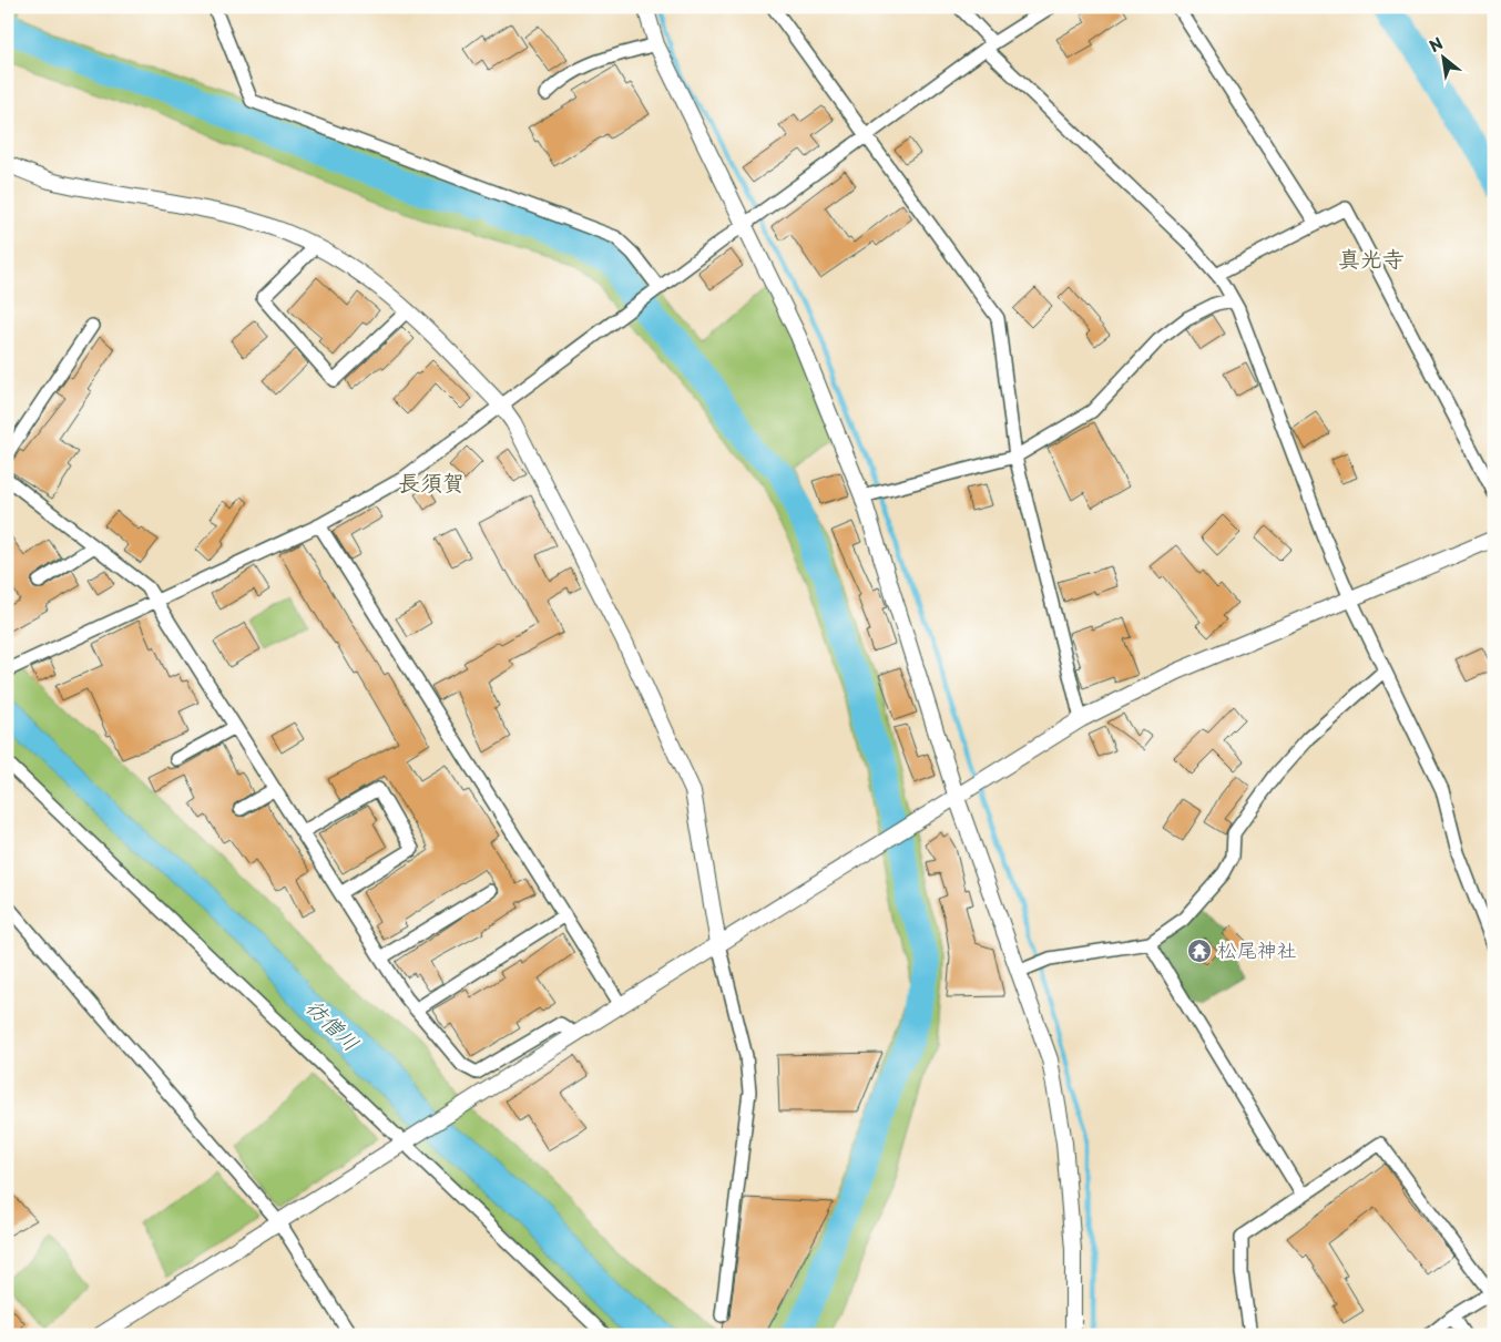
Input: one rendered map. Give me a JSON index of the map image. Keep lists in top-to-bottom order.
{
  "districts": ["真光寺", "長須賀"],
  "water": ["彷僧川"],
  "places": {
    "temple": ["松尾神社"]
  },
  "north": "top left"
}
